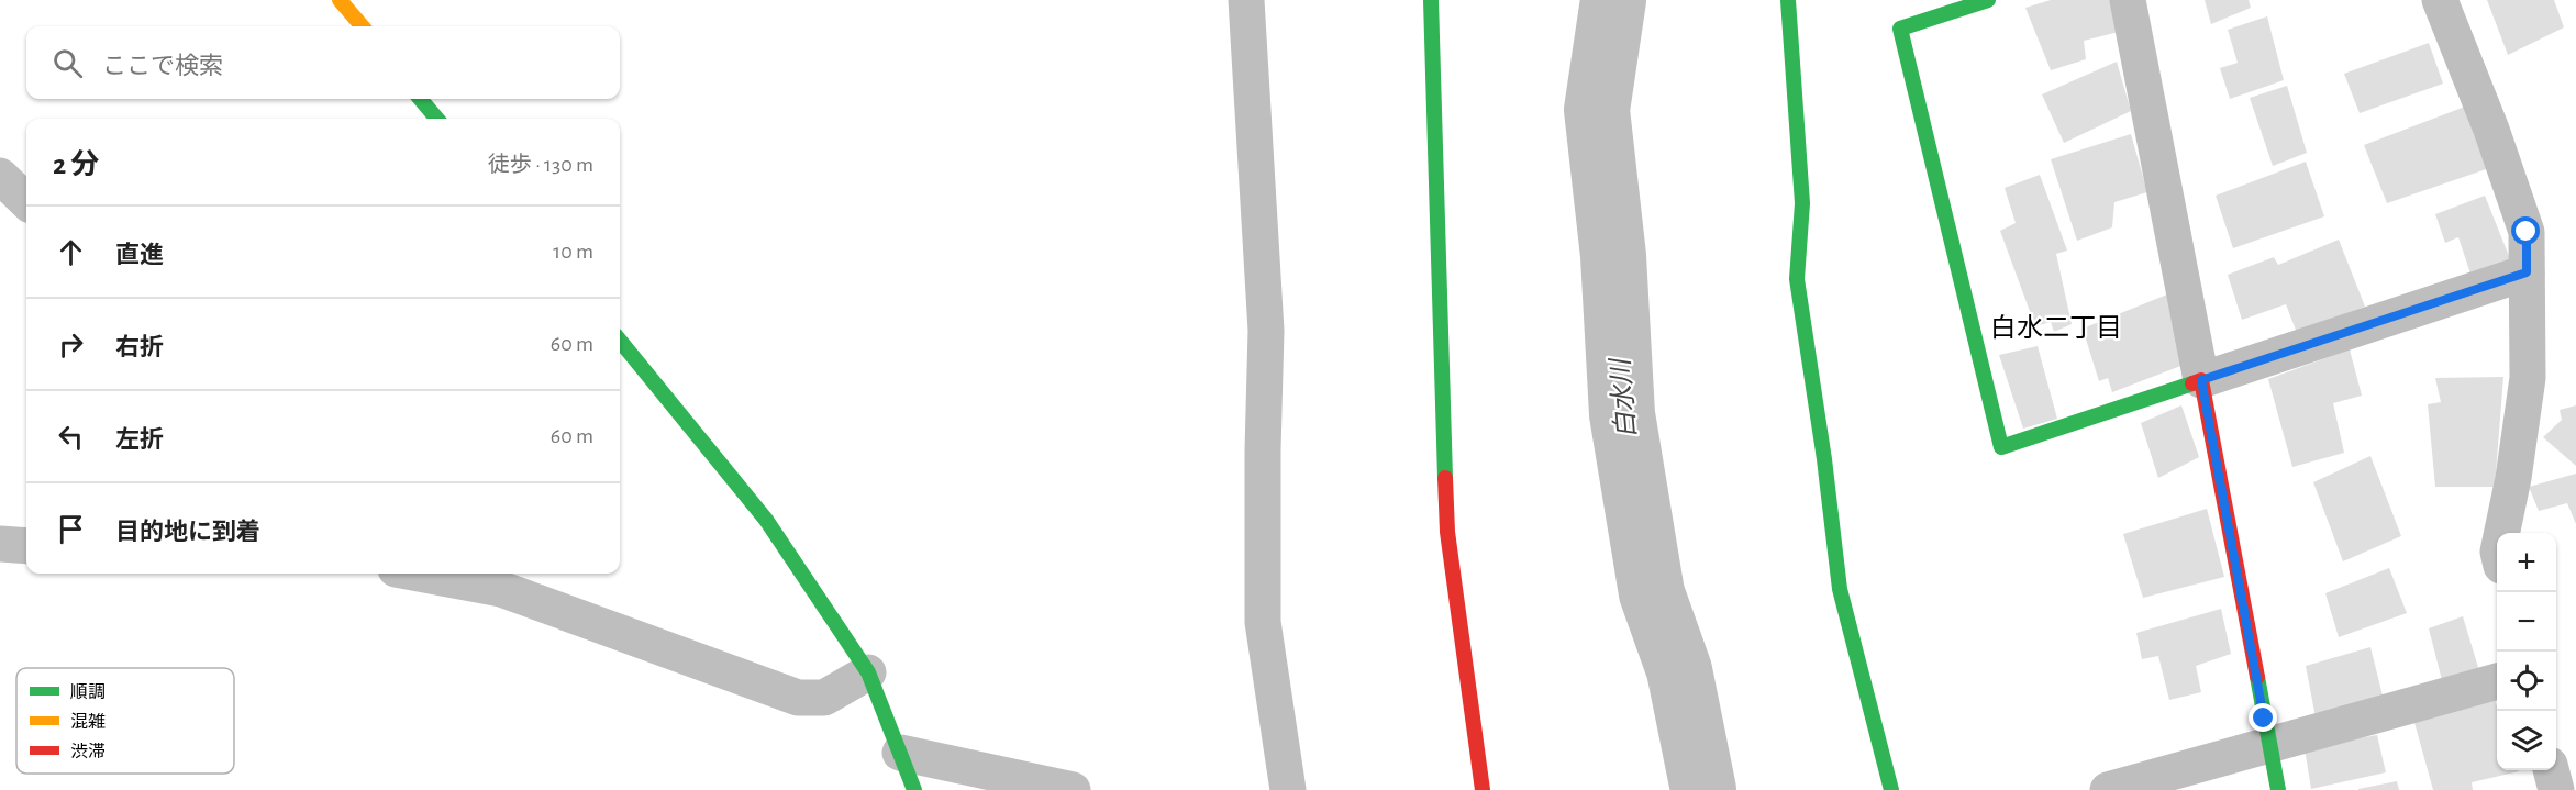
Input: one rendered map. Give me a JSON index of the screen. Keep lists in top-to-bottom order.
{
  "districts": ["白水二丁目"],
  "water": ["白水川"],
  "legend": ["順調", "混雑", "渋滞"],
  "page": {
    "search": "ここで検索",
    "heading": ["2 分", "徒歩 · 130 m"],
    "list": [
      ["直進", "10 m"],
      ["右折", "60 m"],
      ["左折", "60 m"],
      "目的地に到着"
    ],
    "map_buttons": ["+", "−"]
  }
}
